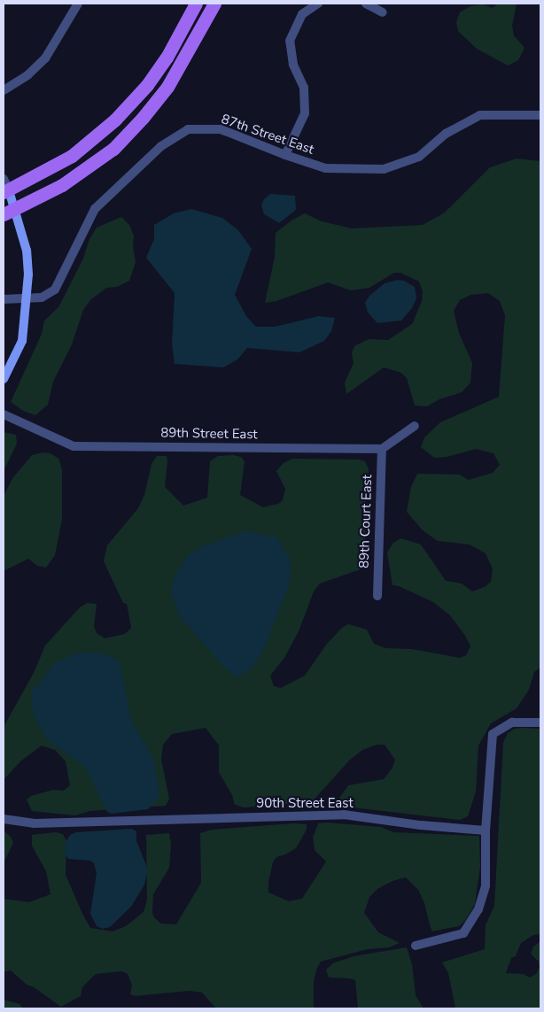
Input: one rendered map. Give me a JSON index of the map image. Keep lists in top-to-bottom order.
{
  "streets": {
    "street": [
      "87th Street East",
      "89th Street East",
      "89th Court East",
      "90th Street East"
    ]
  },
  "crossings": [
    ["89th Street East", "89th Court East"]
  ]
}
